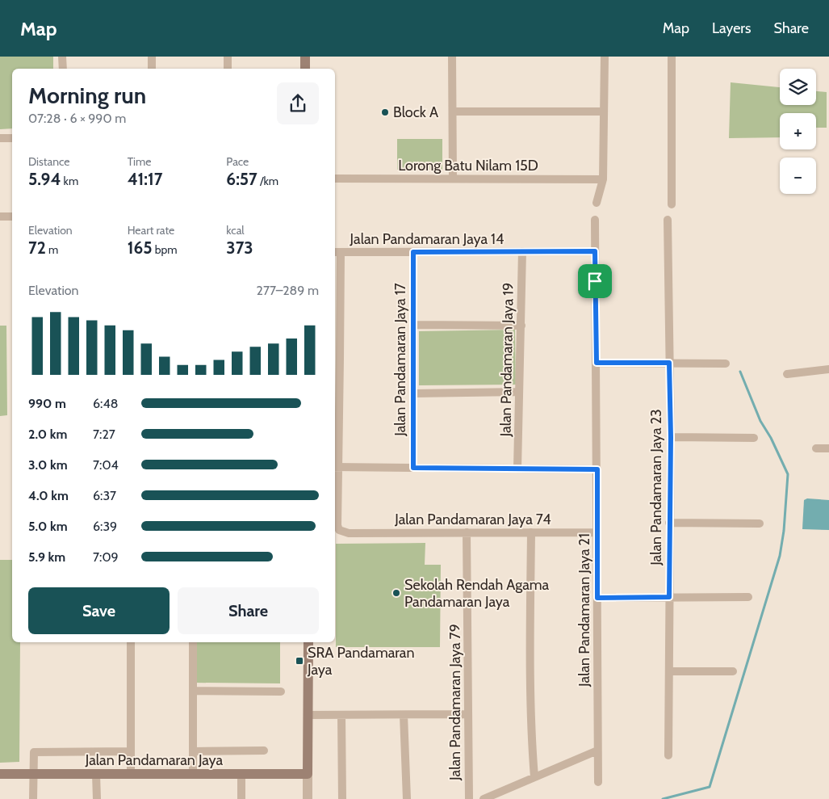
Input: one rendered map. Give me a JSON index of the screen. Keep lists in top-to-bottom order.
{
  "streets": {
    "main road": ["Jalan Pandamaran Jaya"],
    "street": [
      "Lorong Batu Nilam 15D",
      "Jalan Pandamaran Jaya 14",
      "Jalan Pandamaran Jaya 17",
      "Jalan Pandamaran Jaya 19",
      "Jalan Pandamaran Jaya 23",
      "Jalan Pandamaran Jaya 74",
      "Jalan Pandamaran Jaya 21",
      "Jalan Pandamaran Jaya 79"
    ]
  },
  "crossings": [
    ["Jalan Pandamaran Jaya 14", "Jalan Pandamaran Jaya 17"],
    ["Jalan Pandamaran Jaya 14", "Jalan Pandamaran Jaya 19"],
    ["Jalan Pandamaran Jaya 14", "Jalan Pandamaran Jaya 21"],
    ["Jalan Pandamaran Jaya 74", "Jalan Pandamaran Jaya 21"],
    ["Jalan Pandamaran Jaya 74", "Jalan Pandamaran Jaya 79"]
  ],
  "places": {
    "other": ["Block A", "Sekolah Rendah Agama Pandamaran Jaya"],
    "transit": ["SRA Pandamaran Jaya"]
  },
  "page": {
    "header": "Map",
    "nav": ["Map", "Layers", "Share"],
    "map_buttons": ["+", "−"],
    "heading": ["Morning run", "07:28 · 6 × 990 m"],
    "stats": [
      ["Distance", "5.94 km"],
      ["Time", "41:17"],
      ["Pace", "6:57 /km"],
      ["Elevation", "72 m"],
      ["Heart rate", "165 bpm"],
      ["kcal", "373"]
    ],
    "chart": ["Elevation", "277–289 m"],
    "list": [
      {
        "name": "990 m",
        "note": "6:48"
      },
      {
        "name": "2.0 km",
        "note": "7:27"
      },
      {
        "name": "3.0 km",
        "note": "7:04"
      },
      {
        "name": "4.0 km",
        "note": "6:37"
      },
      {
        "name": "5.0 km",
        "note": "6:39"
      },
      {
        "name": "5.9 km",
        "note": "7:09"
      }
    ],
    "buttons": ["Save", "Share"]
  }
}
